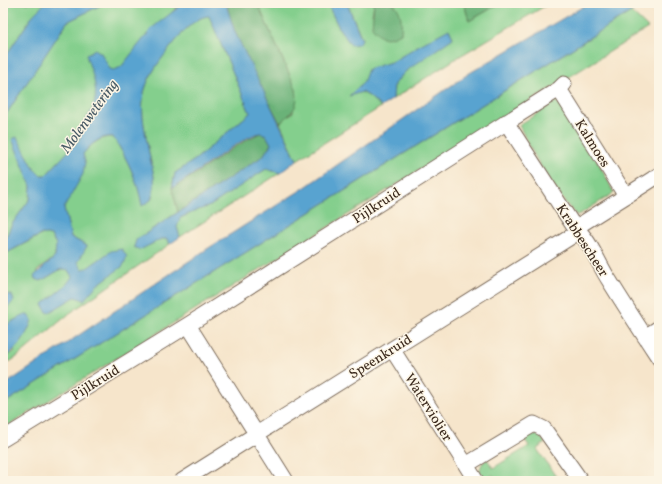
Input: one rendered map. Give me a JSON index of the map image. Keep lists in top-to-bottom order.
{
  "streets": {
    "street": [
      "Kalmoes",
      "Pijlkruid",
      "Krabbescheer",
      "Speenkruid",
      "Waterviolier"
    ]
  },
  "crossings": [
    ["Kalmoes", "Pijlkruid"],
    ["Pijlkruid", "Krabbescheer"],
    ["Krabbescheer", "Speenkruid"],
    ["Speenkruid", "Waterviolier"]
  ],
  "water": ["Molenwetering"]
}
